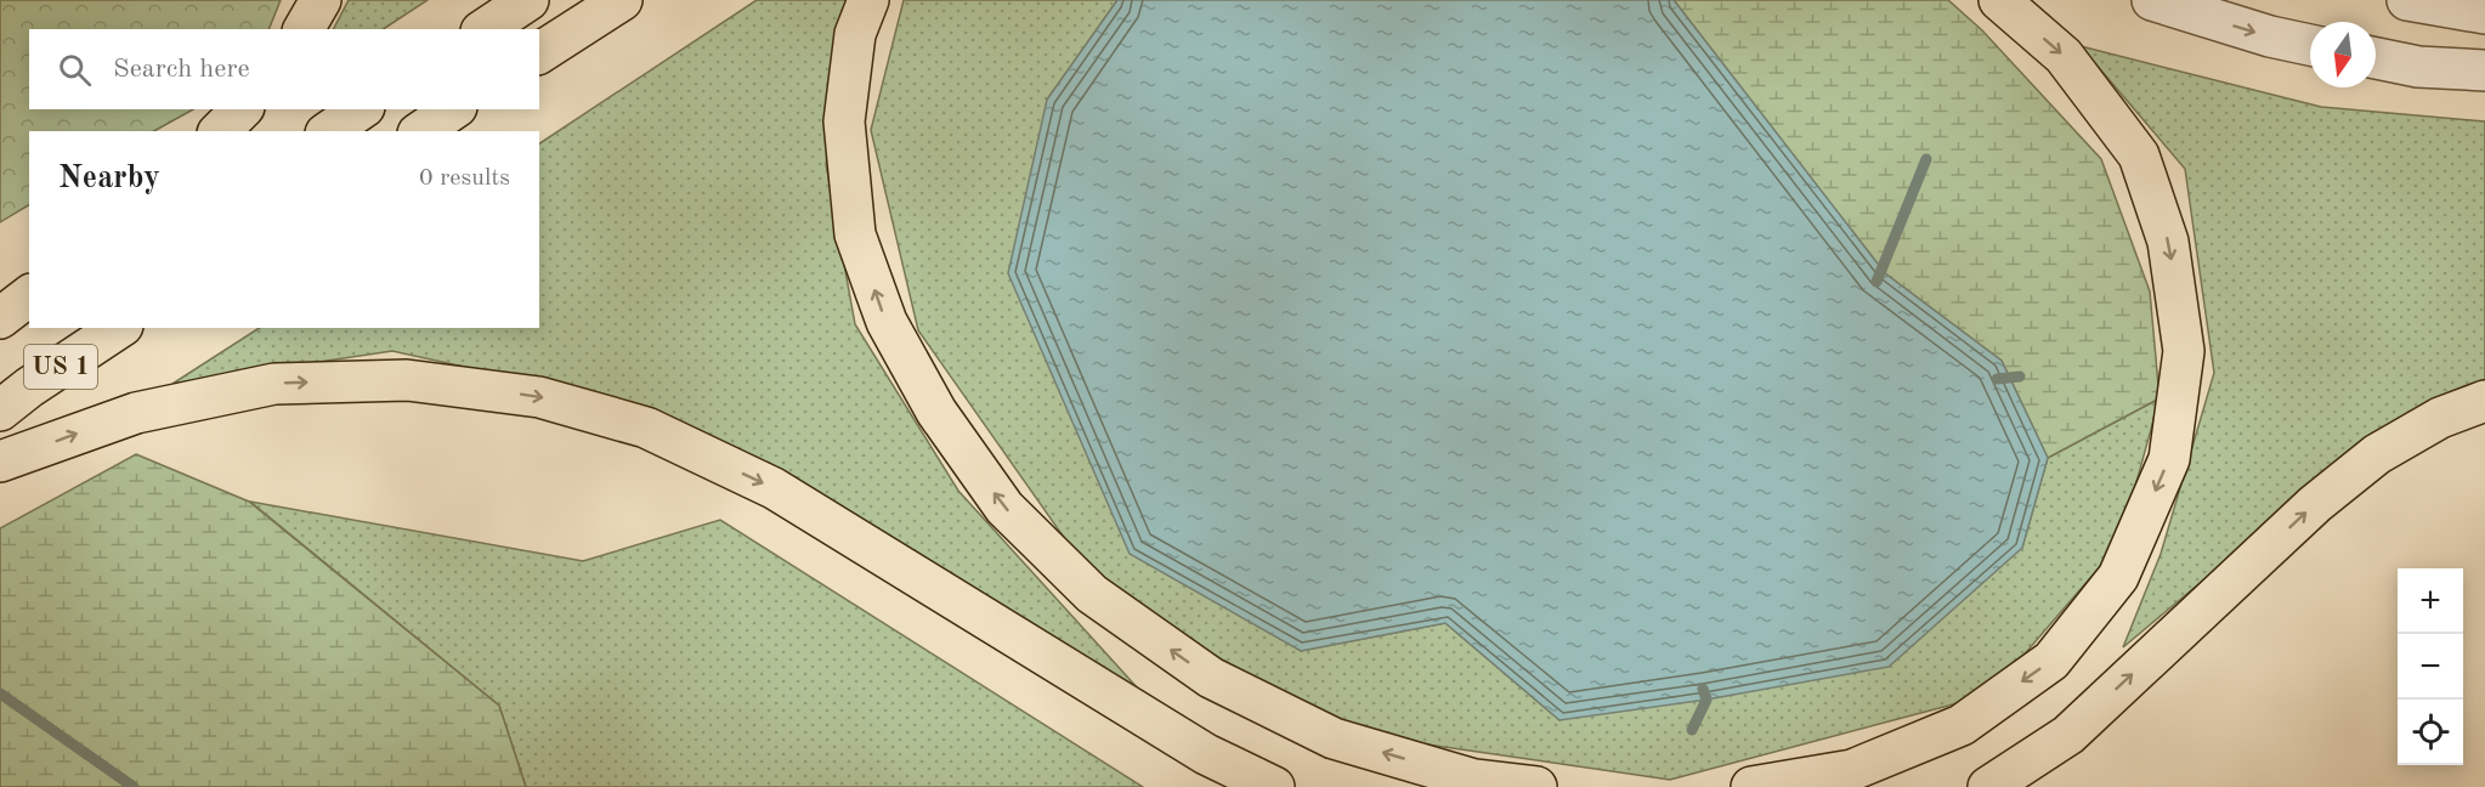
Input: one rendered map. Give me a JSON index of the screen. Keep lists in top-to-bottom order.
{
  "streets": {
    "highway": ["US 1"]
  },
  "north": "bottom",
  "page": {
    "search": "Search here",
    "heading": ["Nearby", "0 results"],
    "map_buttons": ["+", "−"]
  }
}
